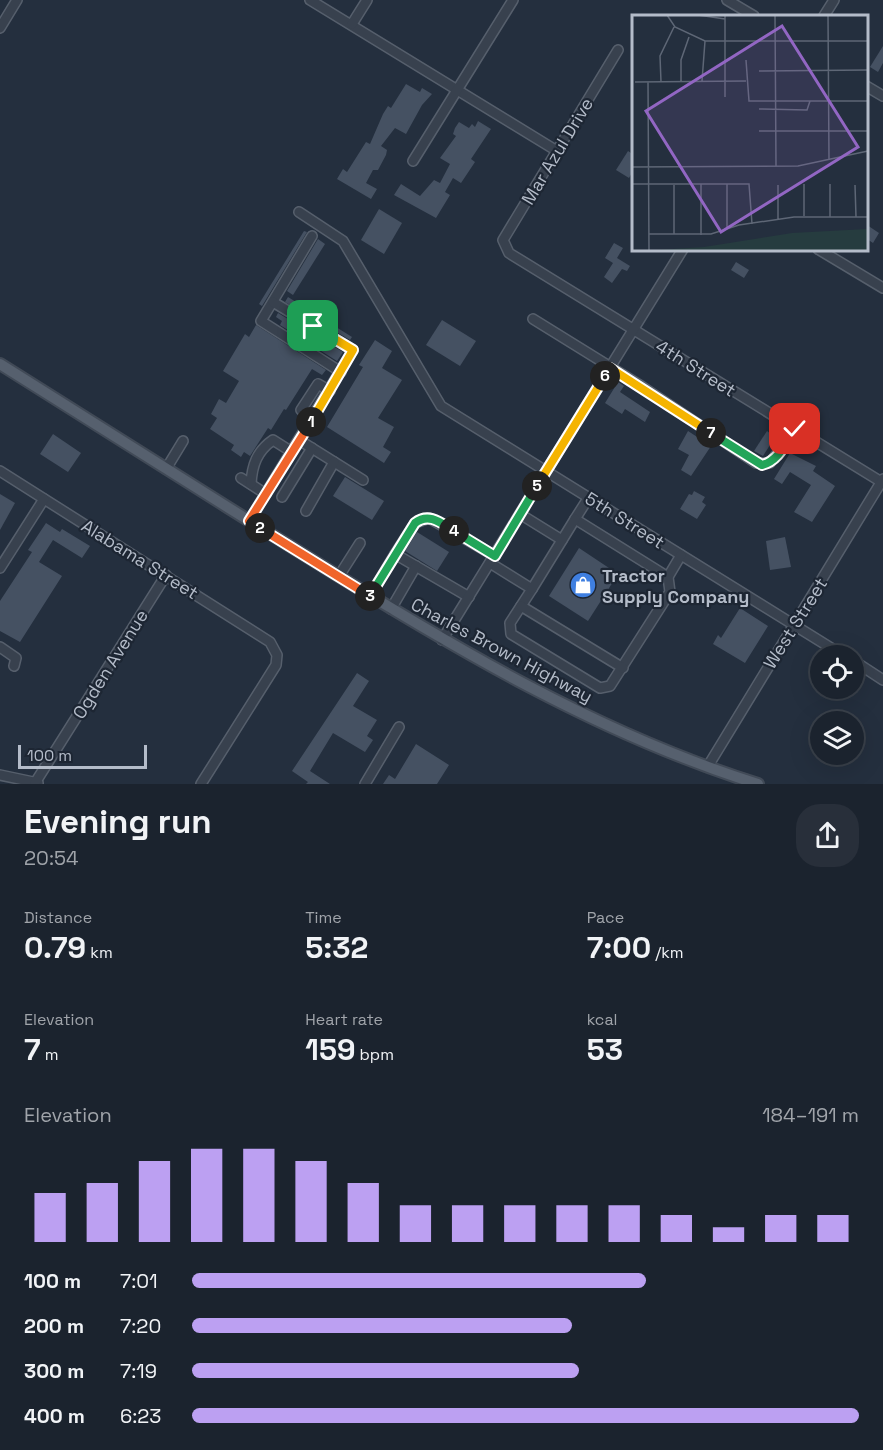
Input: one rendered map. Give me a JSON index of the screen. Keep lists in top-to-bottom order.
{
  "streets": {
    "main road": ["Charles Brown Highway"],
    "street": [
      "Mar Azul Drive",
      "4th Street",
      "5th Street",
      "Alabama Street",
      "West Street",
      "Ogden Avenue"
    ]
  },
  "crossings": [
    ["Mar Azul Drive", "4th Street"],
    ["4th Street", "West Street"],
    ["5th Street", "West Street"],
    ["Alabama Street", "Ogden Avenue"],
    ["West Street", "Charles Brown Highway"]
  ],
  "places": {
    "shop": ["Tractor Supply Company"]
  },
  "scale_bar": "100 m",
  "page": {
    "pins": [
      "6",
      "1",
      "7",
      "5",
      "2",
      "4",
      "3"
    ],
    "scale": "100 m",
    "heading": ["Evening run", "20:54"],
    "stats": [
      ["Distance", "0.79 km"],
      ["Time", "5:32"],
      ["Pace", "7:00 /km"],
      ["Elevation", "7 m"],
      ["Heart rate", "159 bpm"],
      ["kcal", "53"]
    ],
    "chart": ["Elevation", "184–191 m"],
    "list": [
      {
        "name": "100 m",
        "note": "7:01"
      },
      {
        "name": "200 m",
        "note": "7:20"
      },
      {
        "name": "300 m",
        "note": "7:19"
      },
      {
        "name": "400 m",
        "note": "6:23"
      }
    ]
  }
}
